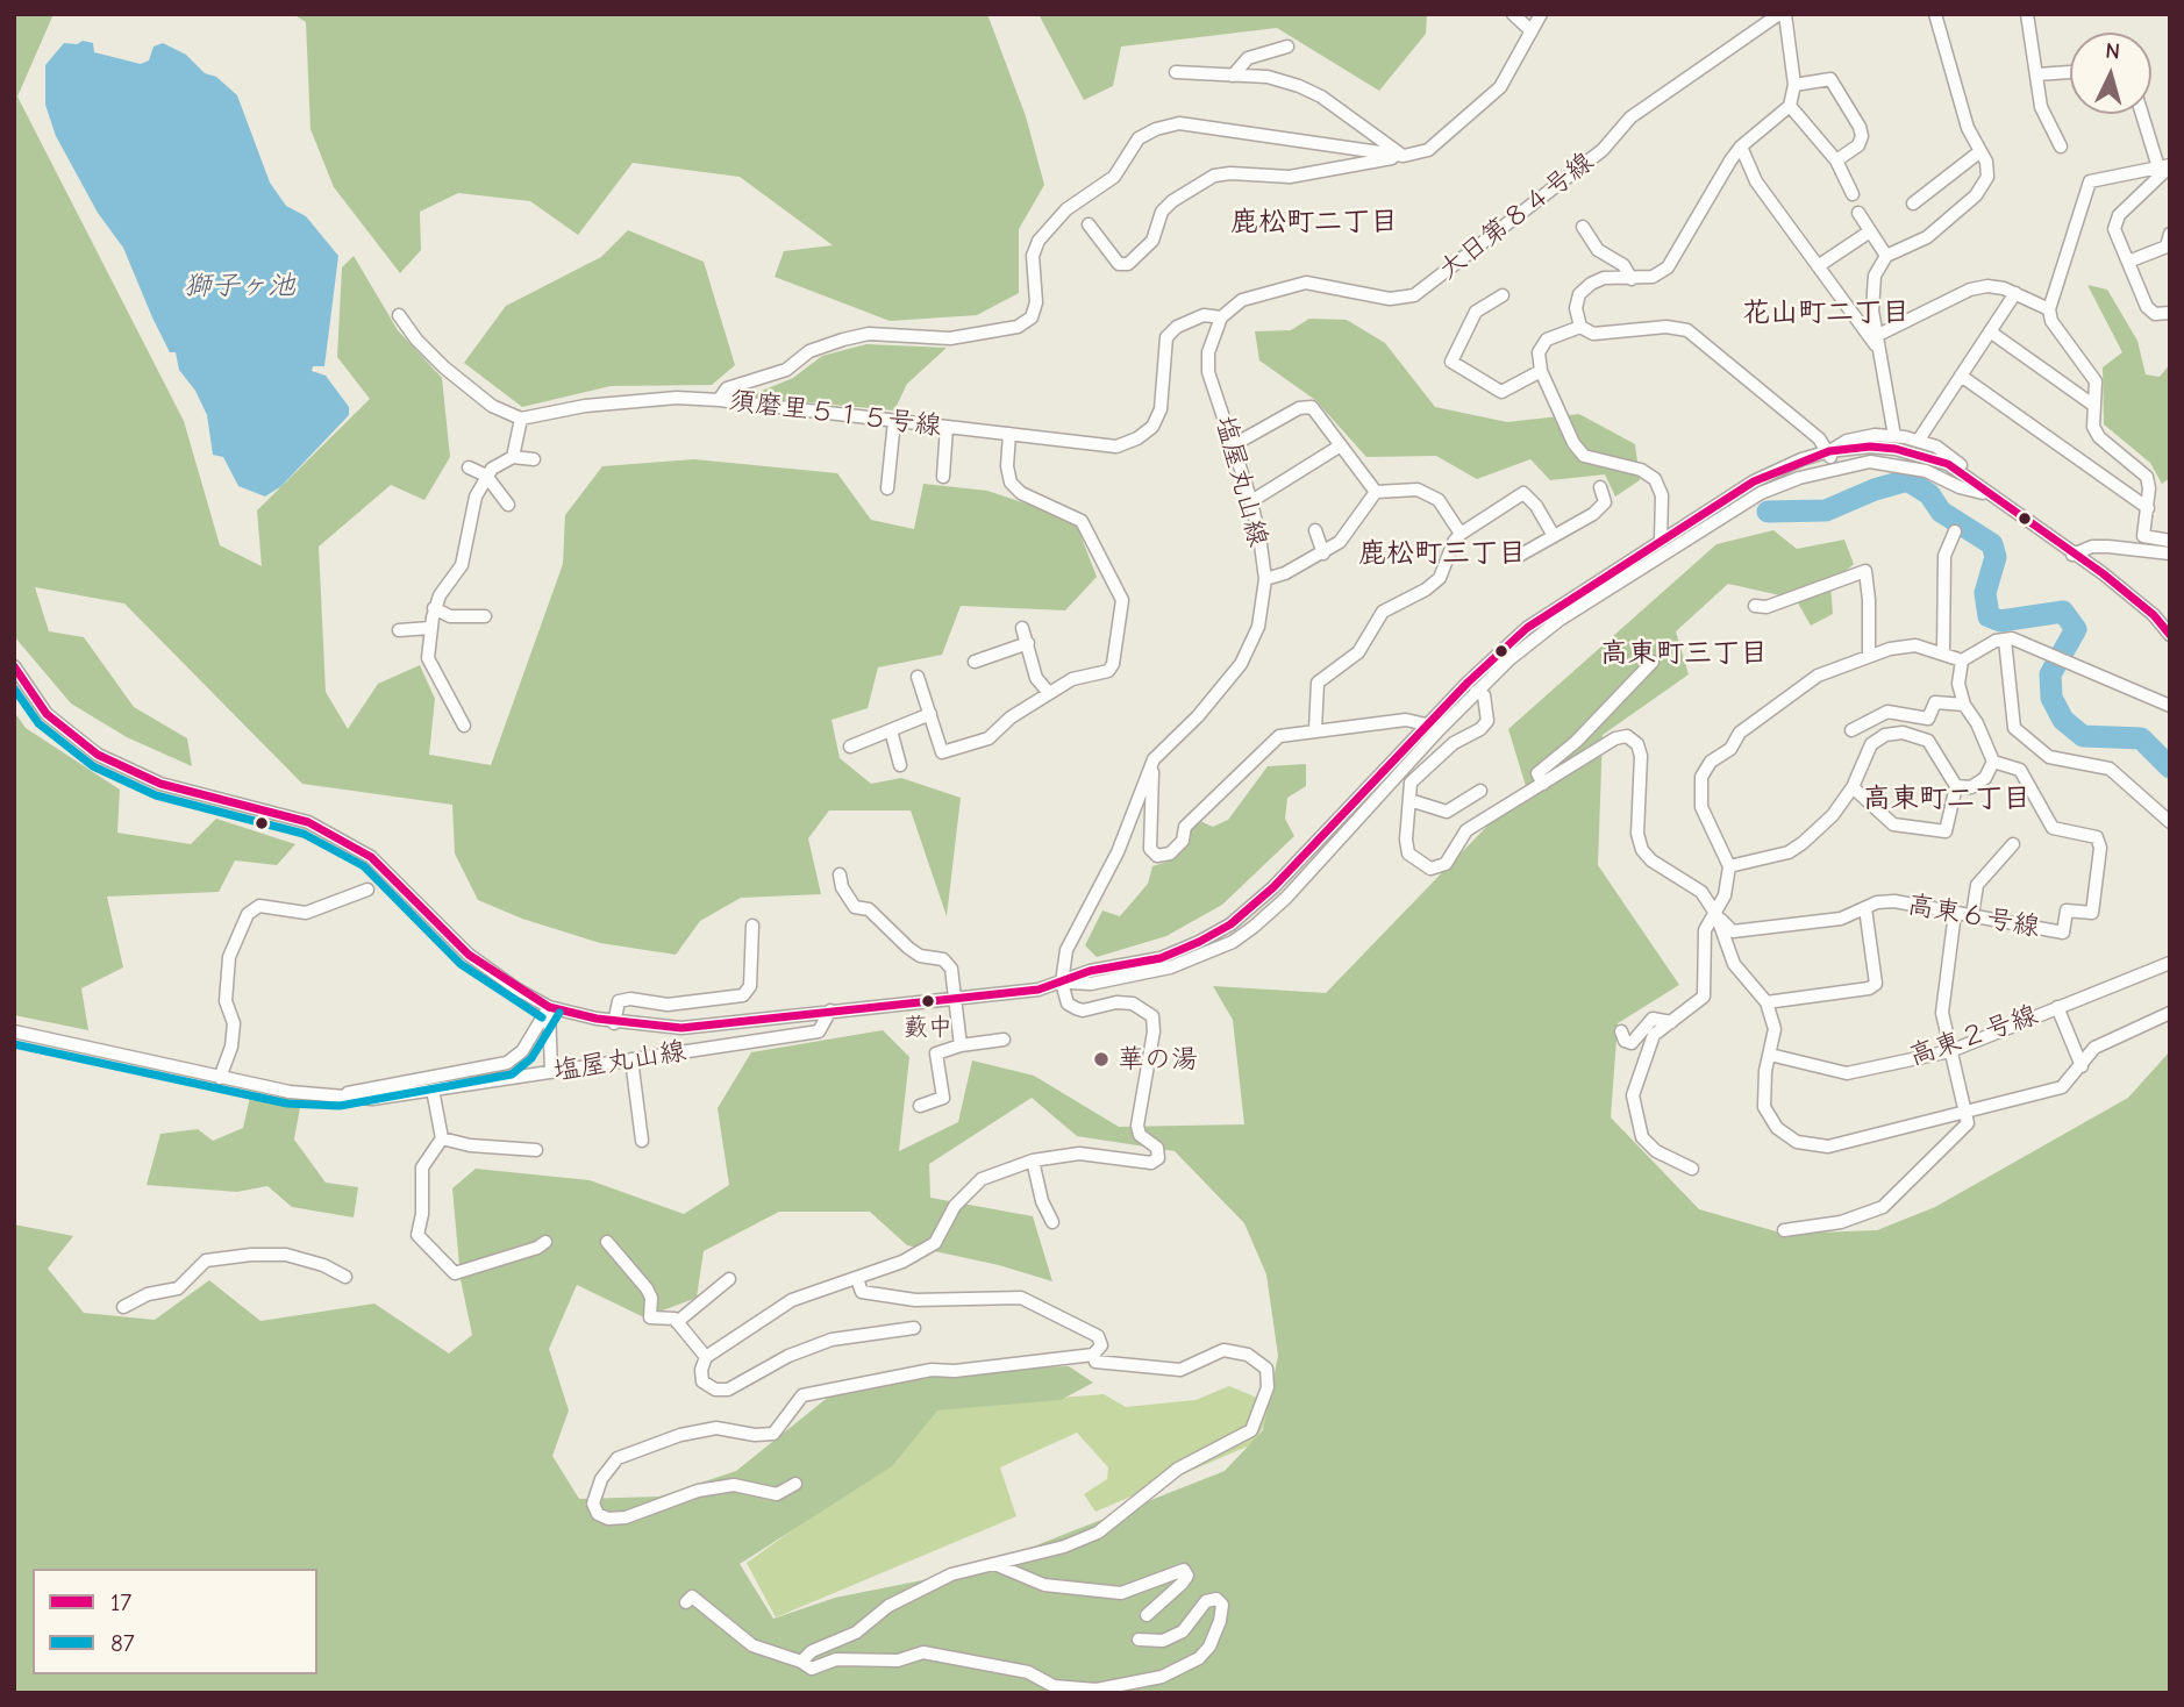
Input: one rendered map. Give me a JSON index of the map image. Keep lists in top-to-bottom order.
{
  "streets": {
    "street": [
      "大日第８４号線",
      "須磨里５１５号線",
      "塩屋丸山線",
      "高東６号線",
      "高東２号線"
    ]
  },
  "crossings": [
    ["大日第８４号線", "須磨里５１５号線"],
    ["大日第８４号線", "塩屋丸山線"],
    ["須磨里５１５号線", "塩屋丸山線"]
  ],
  "districts": [
    "鹿松町二丁目",
    "花山町二丁目",
    "鹿松町三丁目",
    "高東町三丁目",
    "高東町二丁目"
  ],
  "water": ["獅子ヶ池"],
  "places": ["藪中", "華の湯"],
  "lines": ["transit line 17", "transit line 87"],
  "legend": ["17", "87"],
  "north": "top"
}
